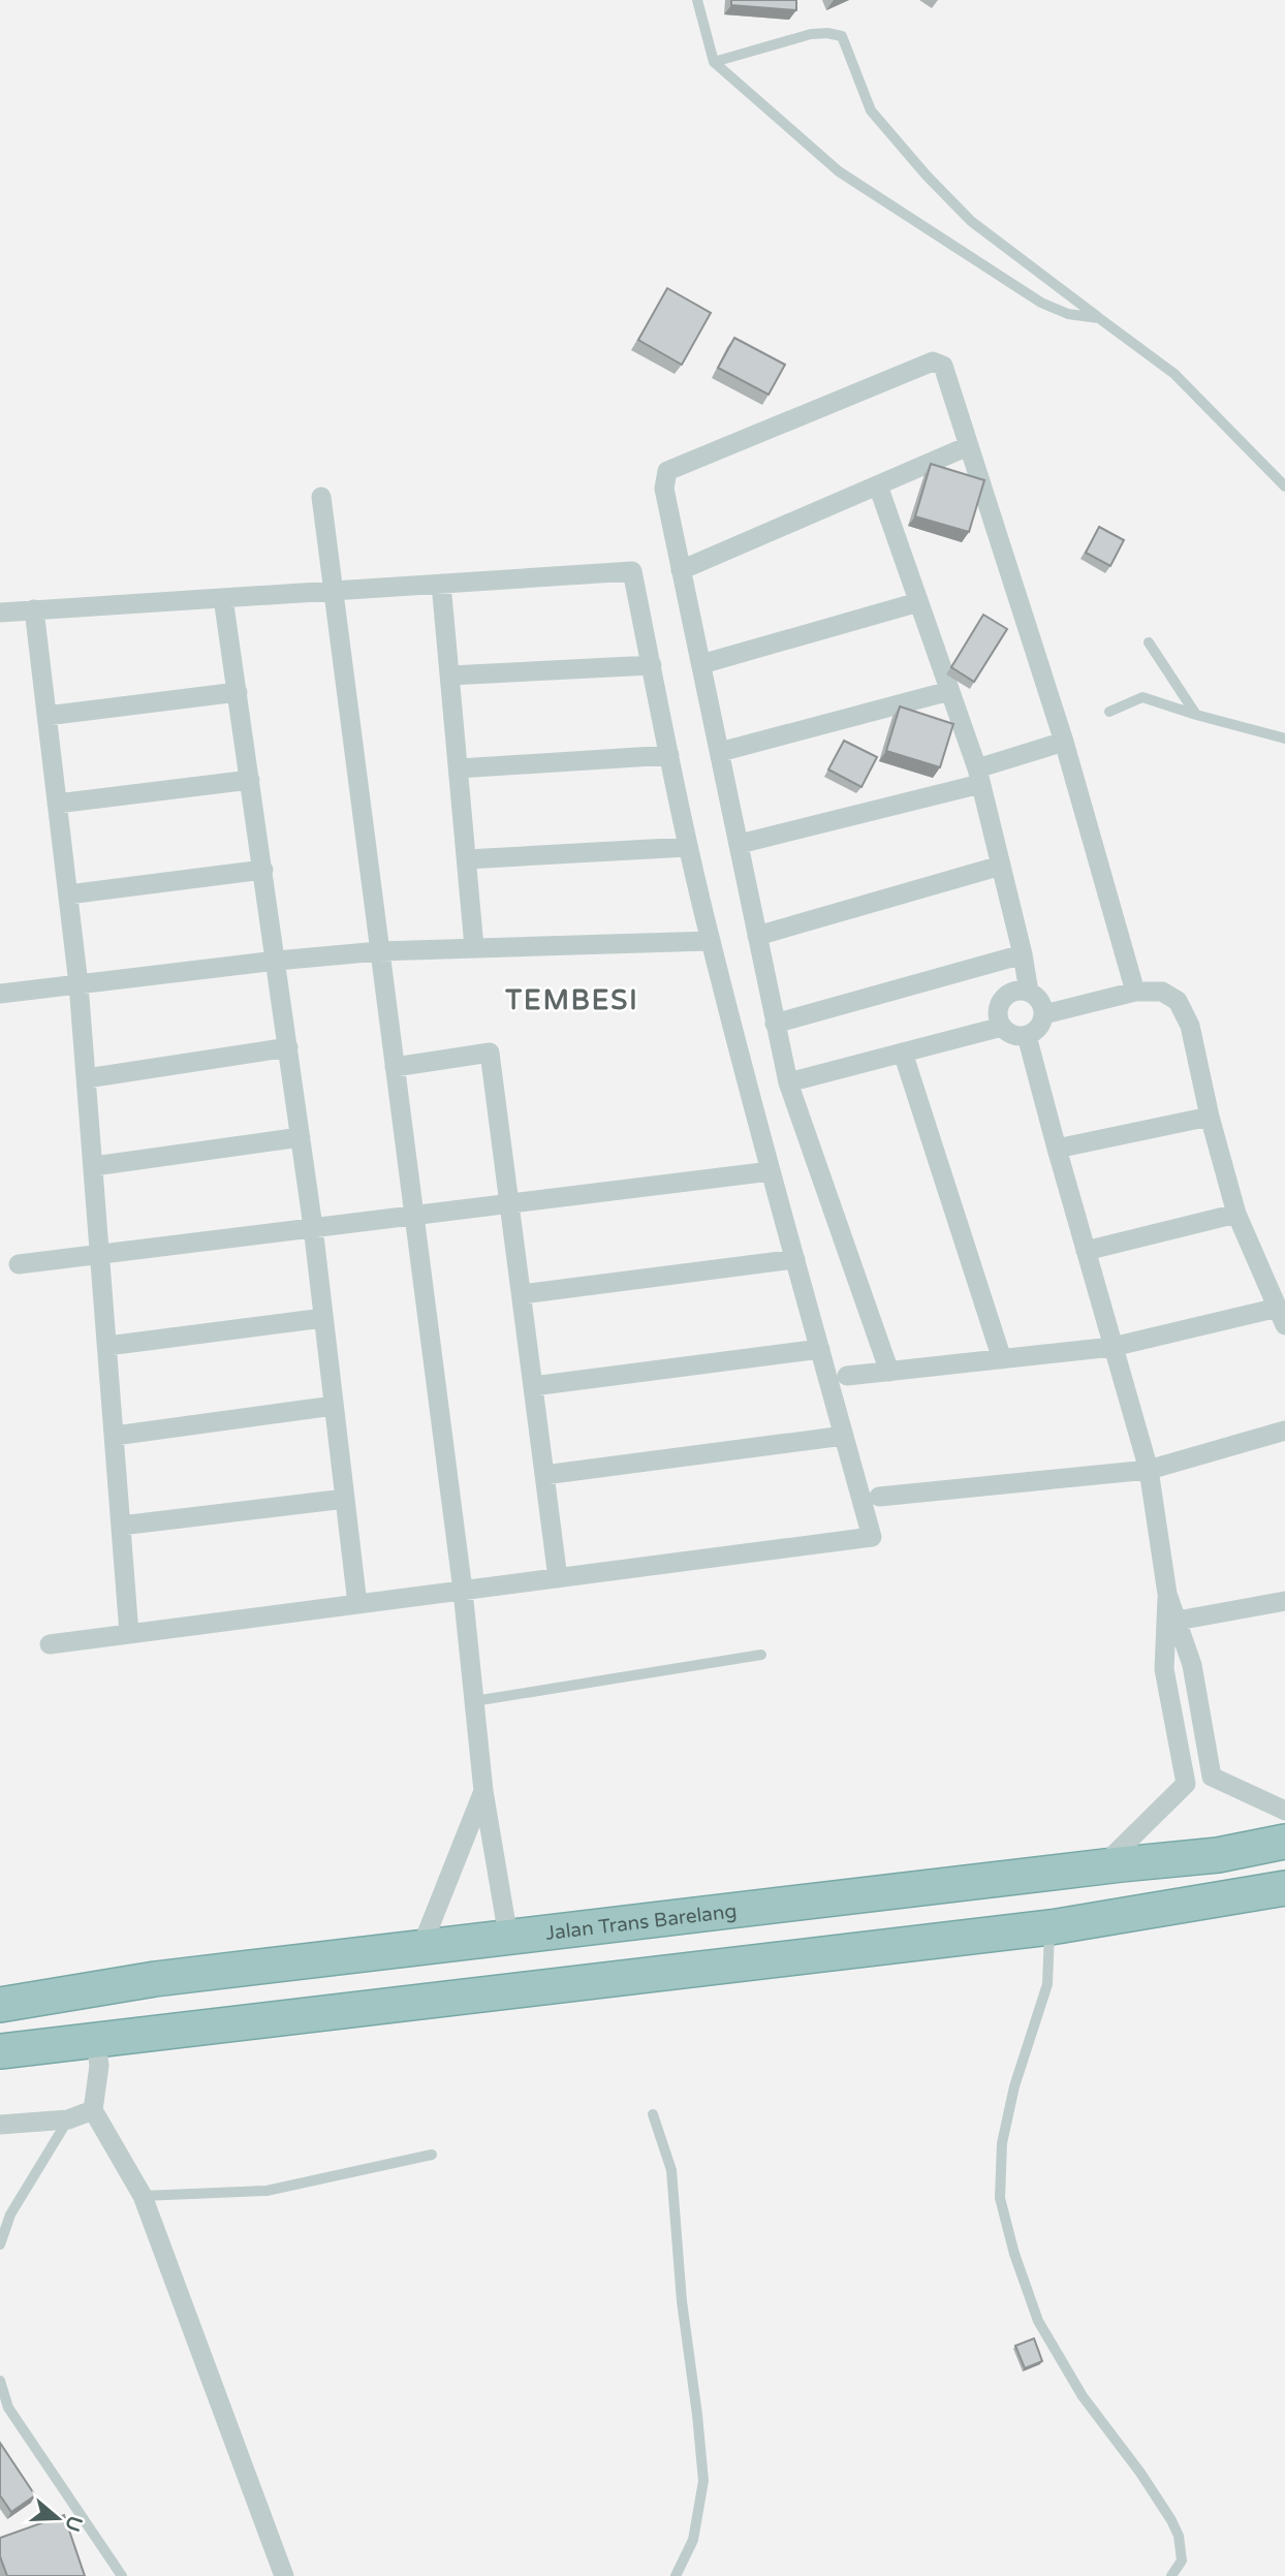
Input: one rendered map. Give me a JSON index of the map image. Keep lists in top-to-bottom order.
{
  "streets": {
    "highway": ["Jalan Trans Barelang"]
  },
  "districts": ["TEMBESI"],
  "north": "right"
}
